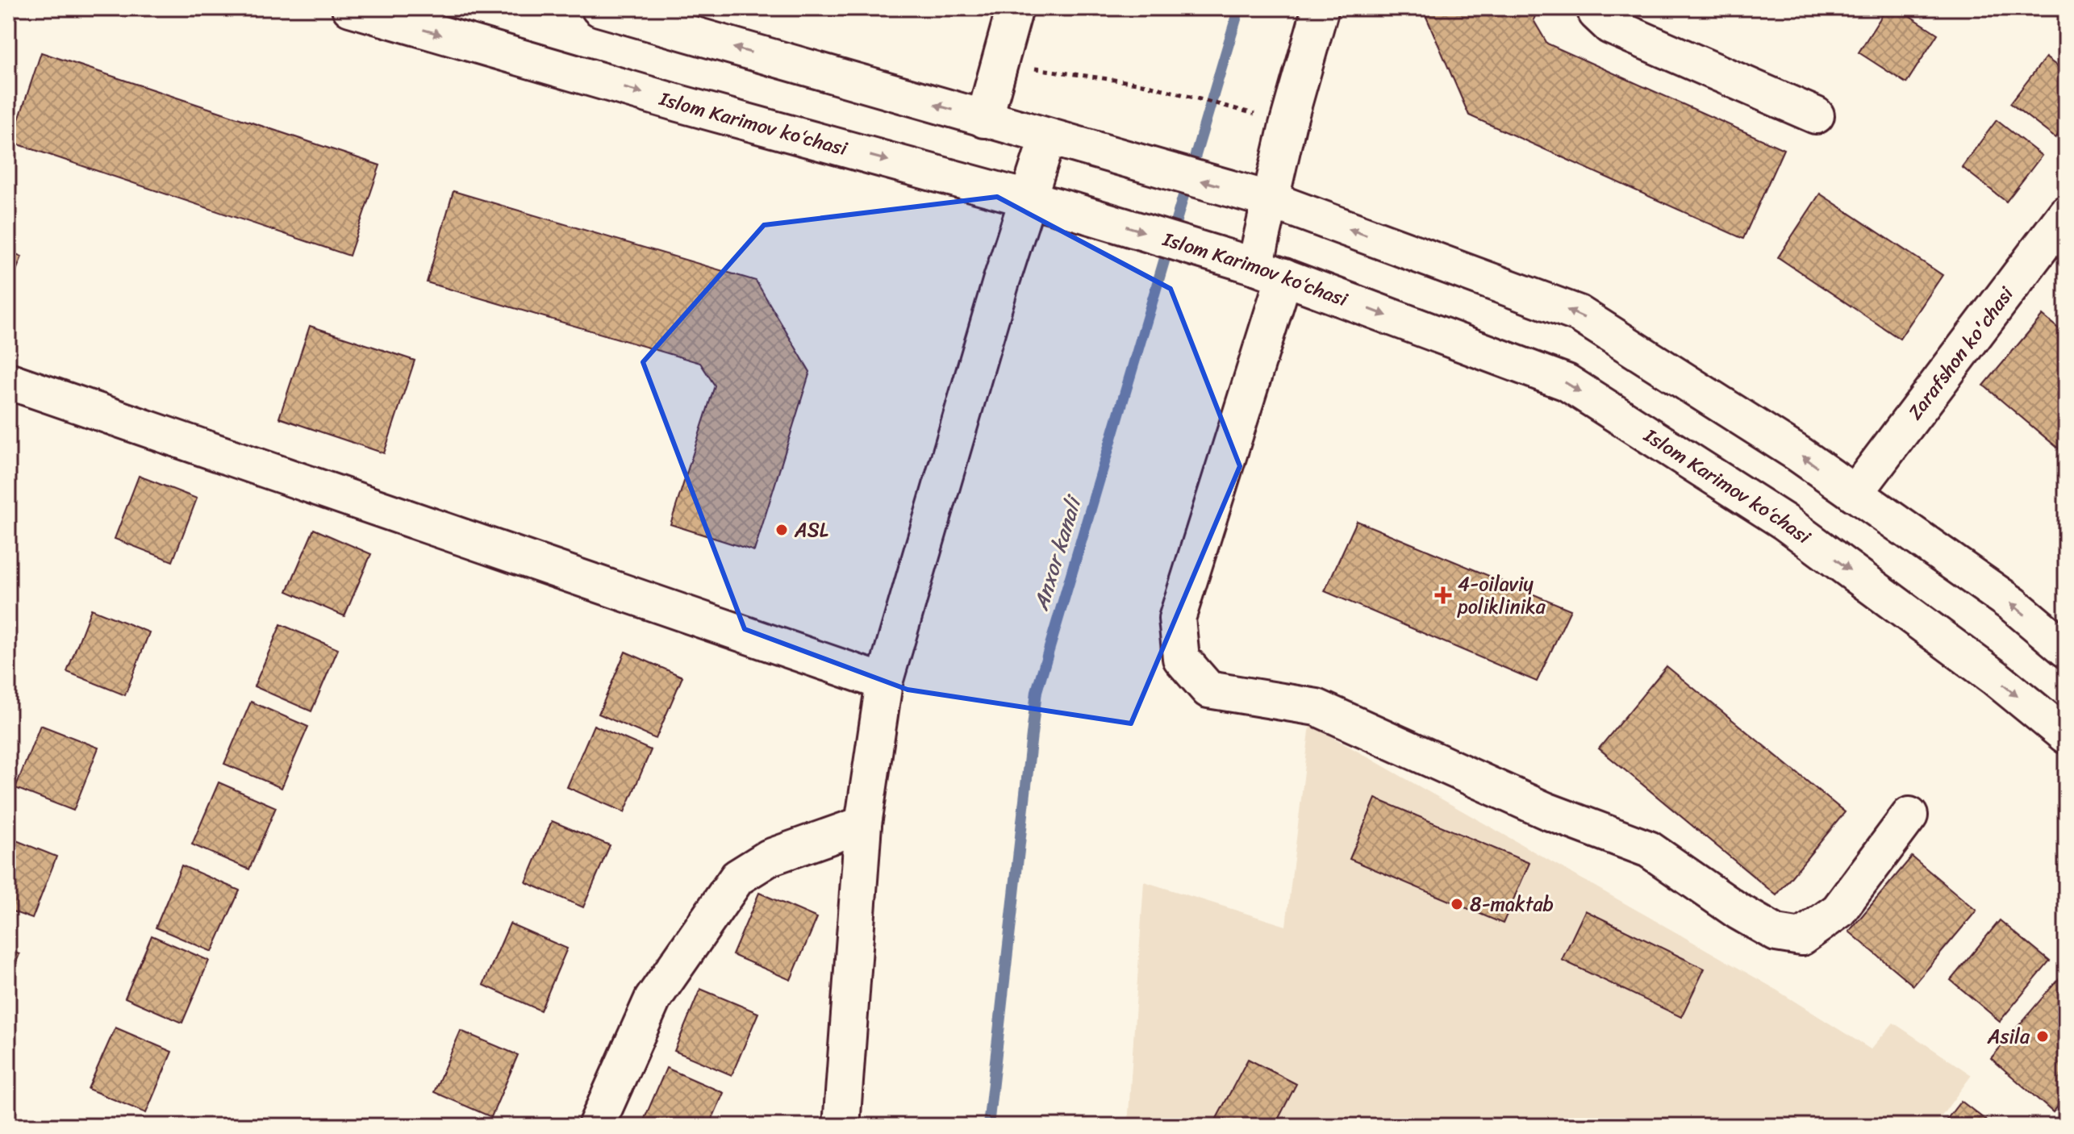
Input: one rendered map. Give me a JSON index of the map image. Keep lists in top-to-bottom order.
{
  "streets": {
    "main road": ["Islom Karimov ko‘chasi", "Zarafshon ko'chasi"]
  },
  "water": ["Anxor kanali"],
  "places": {
    "other": ["ASL", "8-maktab", "Asila"],
    "health": ["4-oilaviy poliklinika"]
  }
}
